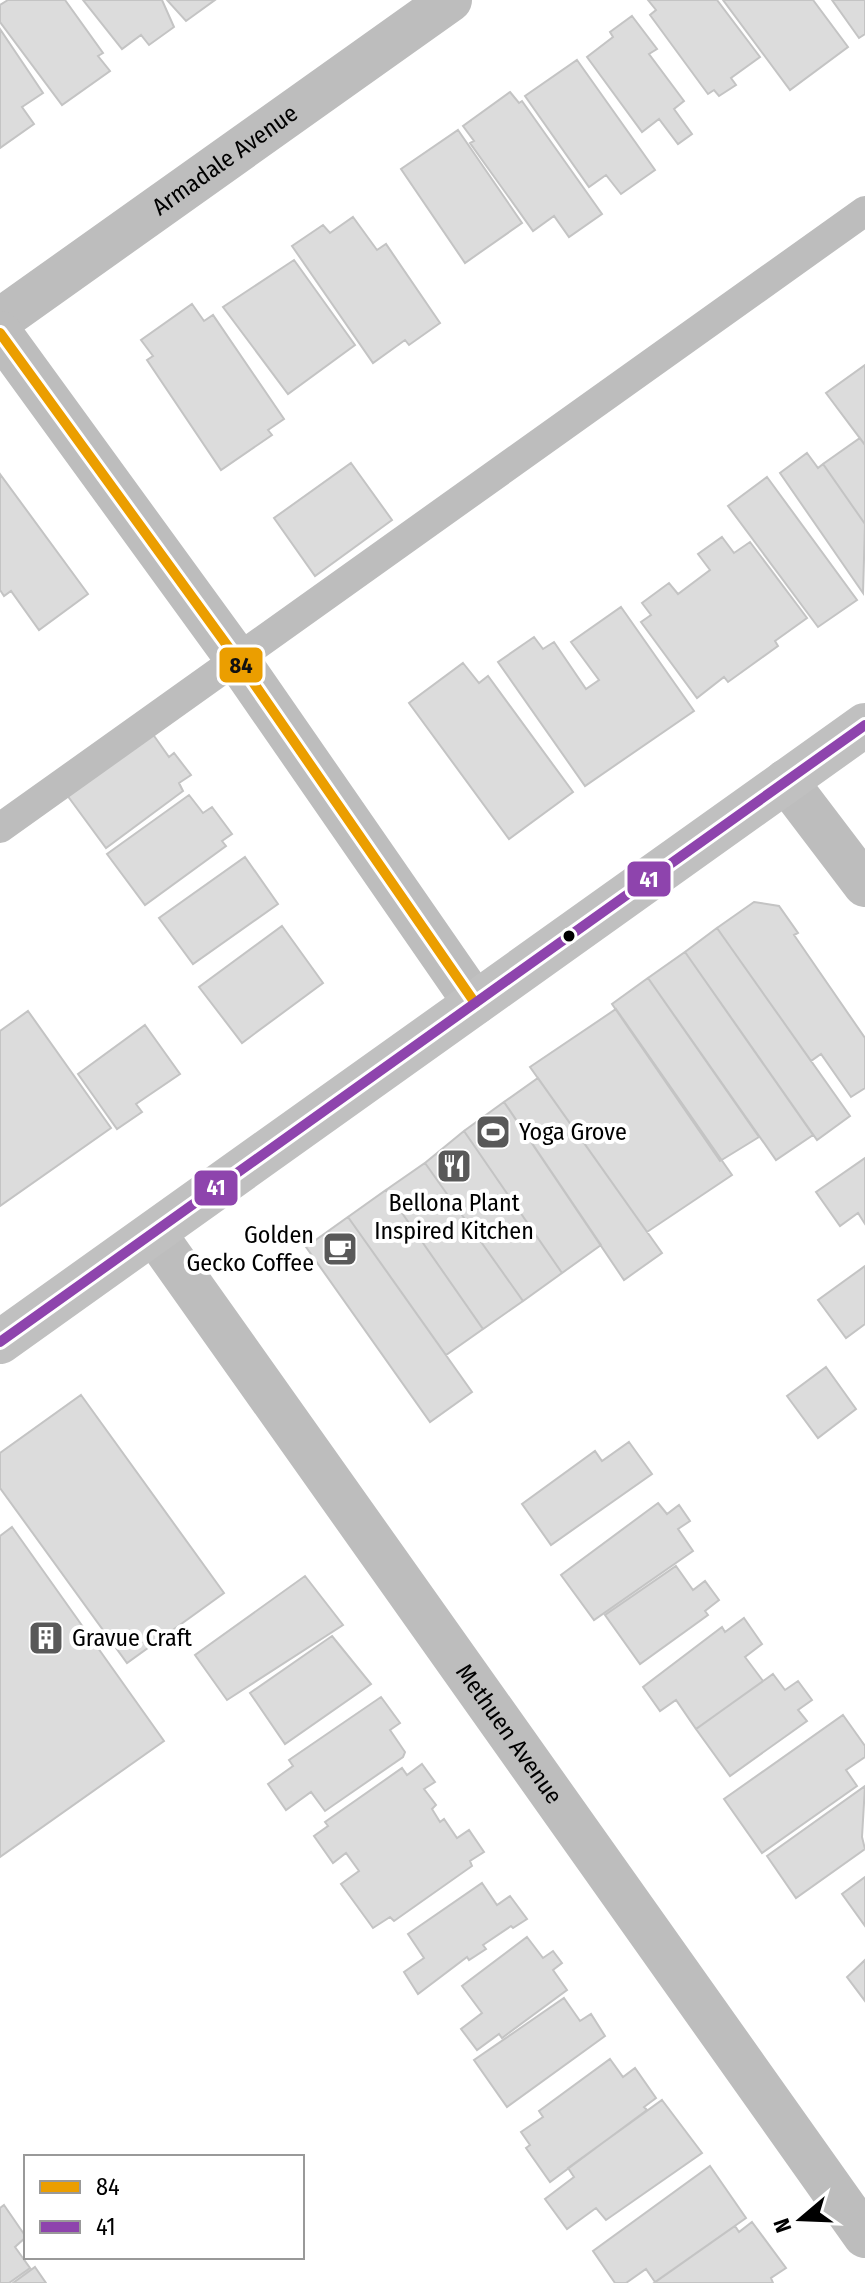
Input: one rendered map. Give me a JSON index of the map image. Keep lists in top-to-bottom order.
{
  "streets": {
    "street": ["Armadale Avenue", "Methuen Avenue"]
  },
  "places": {
    "sports": ["Yoga Grove"],
    "restaurant": ["Bellona Plant Inspired Kitchen"],
    "cafe": ["Golden Gecko Coffee"],
    "building": ["Gravue Craft"]
  },
  "lines": ["transit line 84", "transit line 41"],
  "legend": ["84", "41"],
  "north": "left"
}
